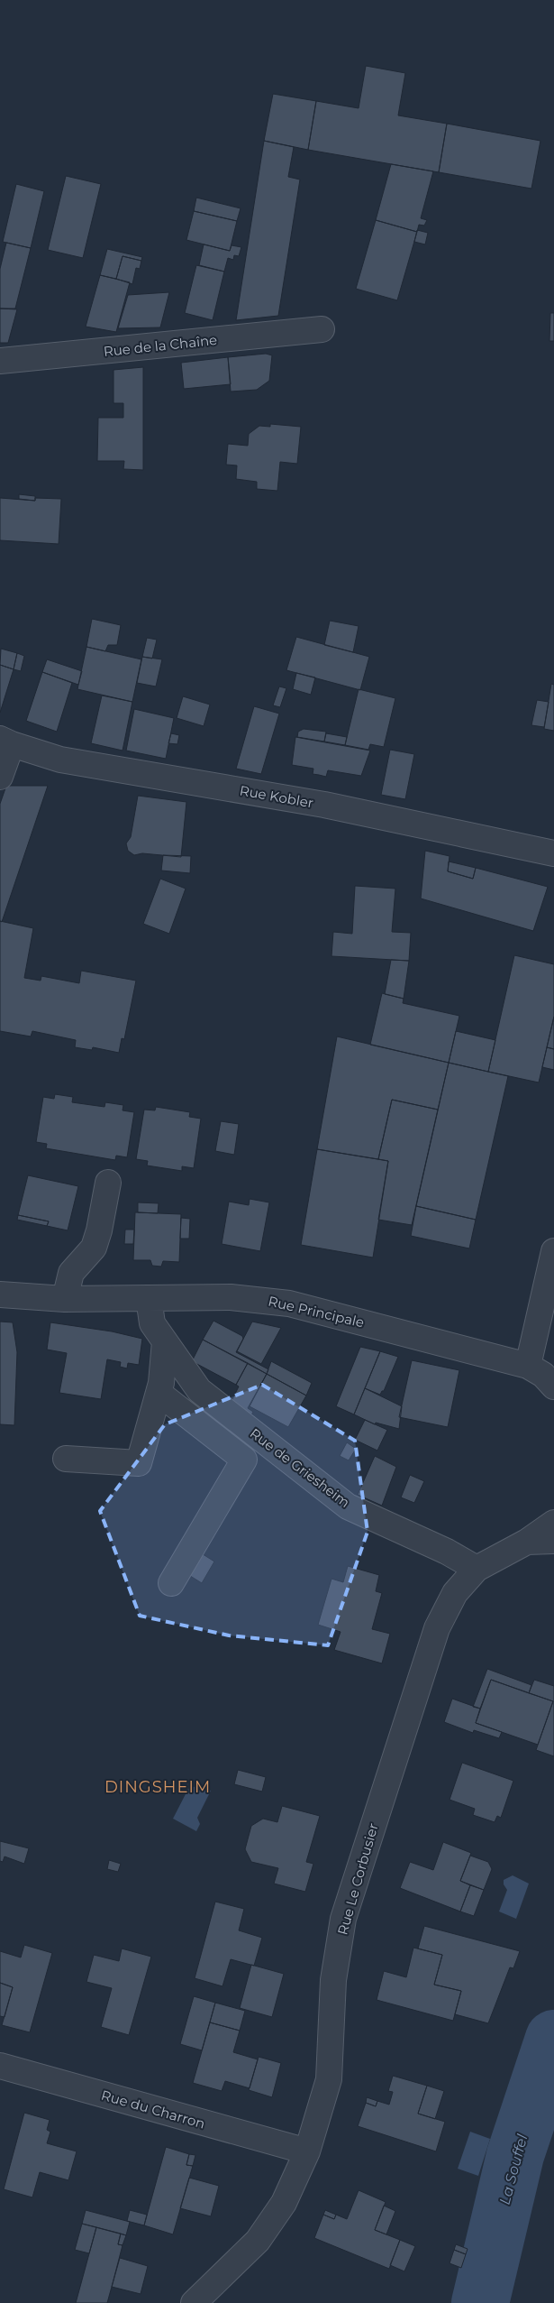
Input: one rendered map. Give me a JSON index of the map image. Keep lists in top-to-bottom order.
{
  "streets": {
    "street": [
      "Rue de la Chaîne",
      "Rue Kobler",
      "Rue Principale",
      "Rue de Griesheim",
      "Rue Le Corbusier",
      "Rue du Charron"
    ]
  },
  "crossings": [
    ["Rue Principale", "Rue de Griesheim"],
    ["Rue de Griesheim", "Rue Le Corbusier"],
    ["Rue Le Corbusier", "Rue du Charron"]
  ],
  "districts": ["DINGSHEIM"],
  "water": ["La Souffel"]
}
